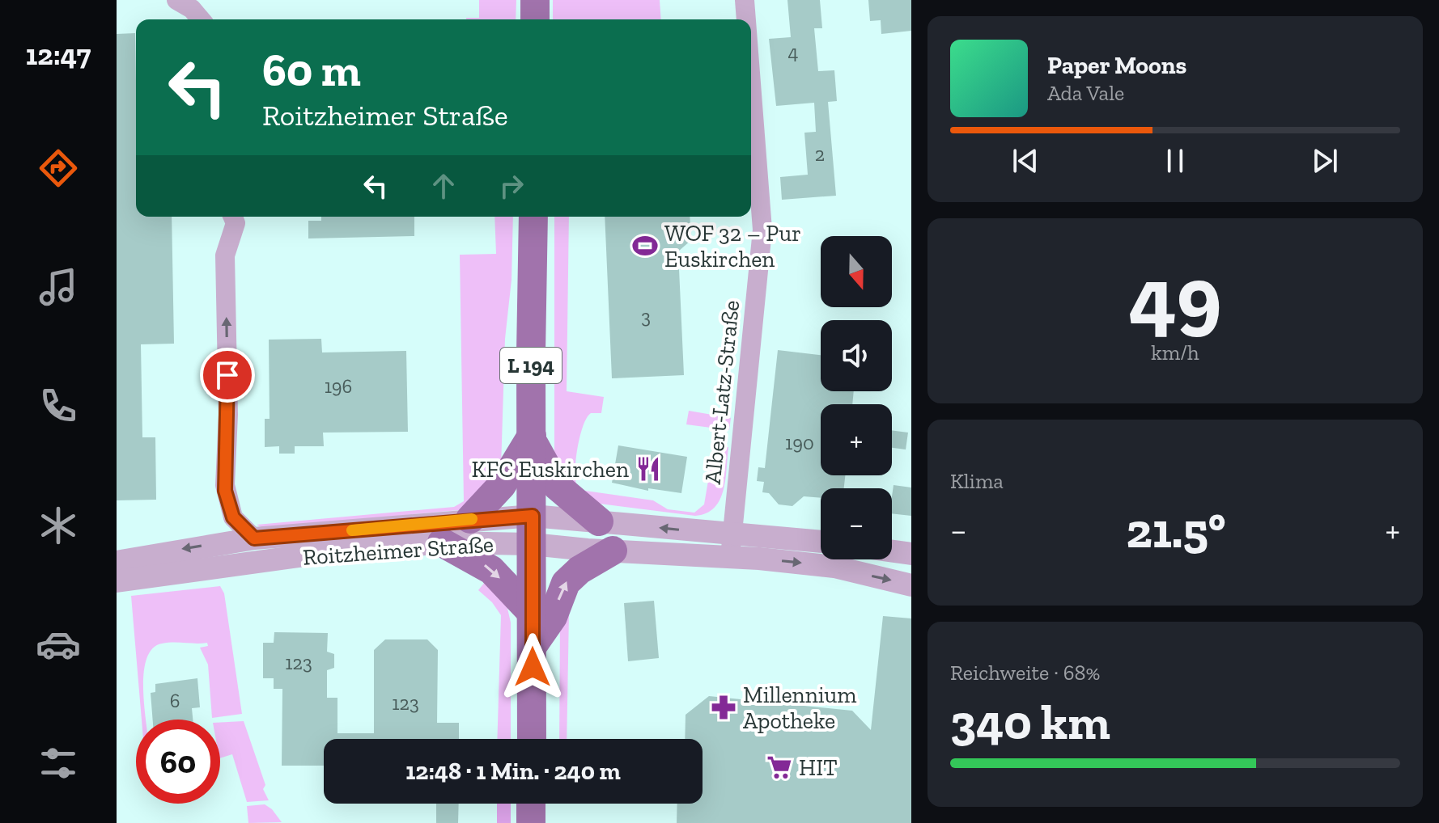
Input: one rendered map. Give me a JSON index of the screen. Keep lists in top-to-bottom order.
{
  "streets": {
    "main road": ["L 194"],
    "street": ["Albert-Latz-Straße", "Roitzheimer Straße"]
  },
  "crossings": [
    ["L 194", "Roitzheimer Straße"],
    ["Albert-Latz-Straße", "Roitzheimer Straße"]
  ],
  "places": {
    "sports": ["WOF 32 – Pur Euskirchen"],
    "restaurant": ["KFC Euskirchen"],
    "pharmacy": ["Millennium Apotheke"],
    "supermarket": ["HIT"]
  },
  "house_numbers": [
    "4",
    "2",
    "3",
    "196",
    "190",
    "123",
    "6",
    "123"
  ],
  "north": "bottom",
  "page": {
    "tabs": "12:47",
    "turn": ["60 m", "Roitzheimer Straße"],
    "song": ["Paper Moons", "Ada Vale"],
    "tile": [
      ["49", "km/h"],
      "Klima",
      ["Reichweite · 68%", "340 km"]
    ],
    "map_buttons": ["+", "−"],
    "heat": ["−", "21.5°", "+"],
    "limit": "60",
    "trip": "12:48 · 1 Min. · 240 m"
  }
}
